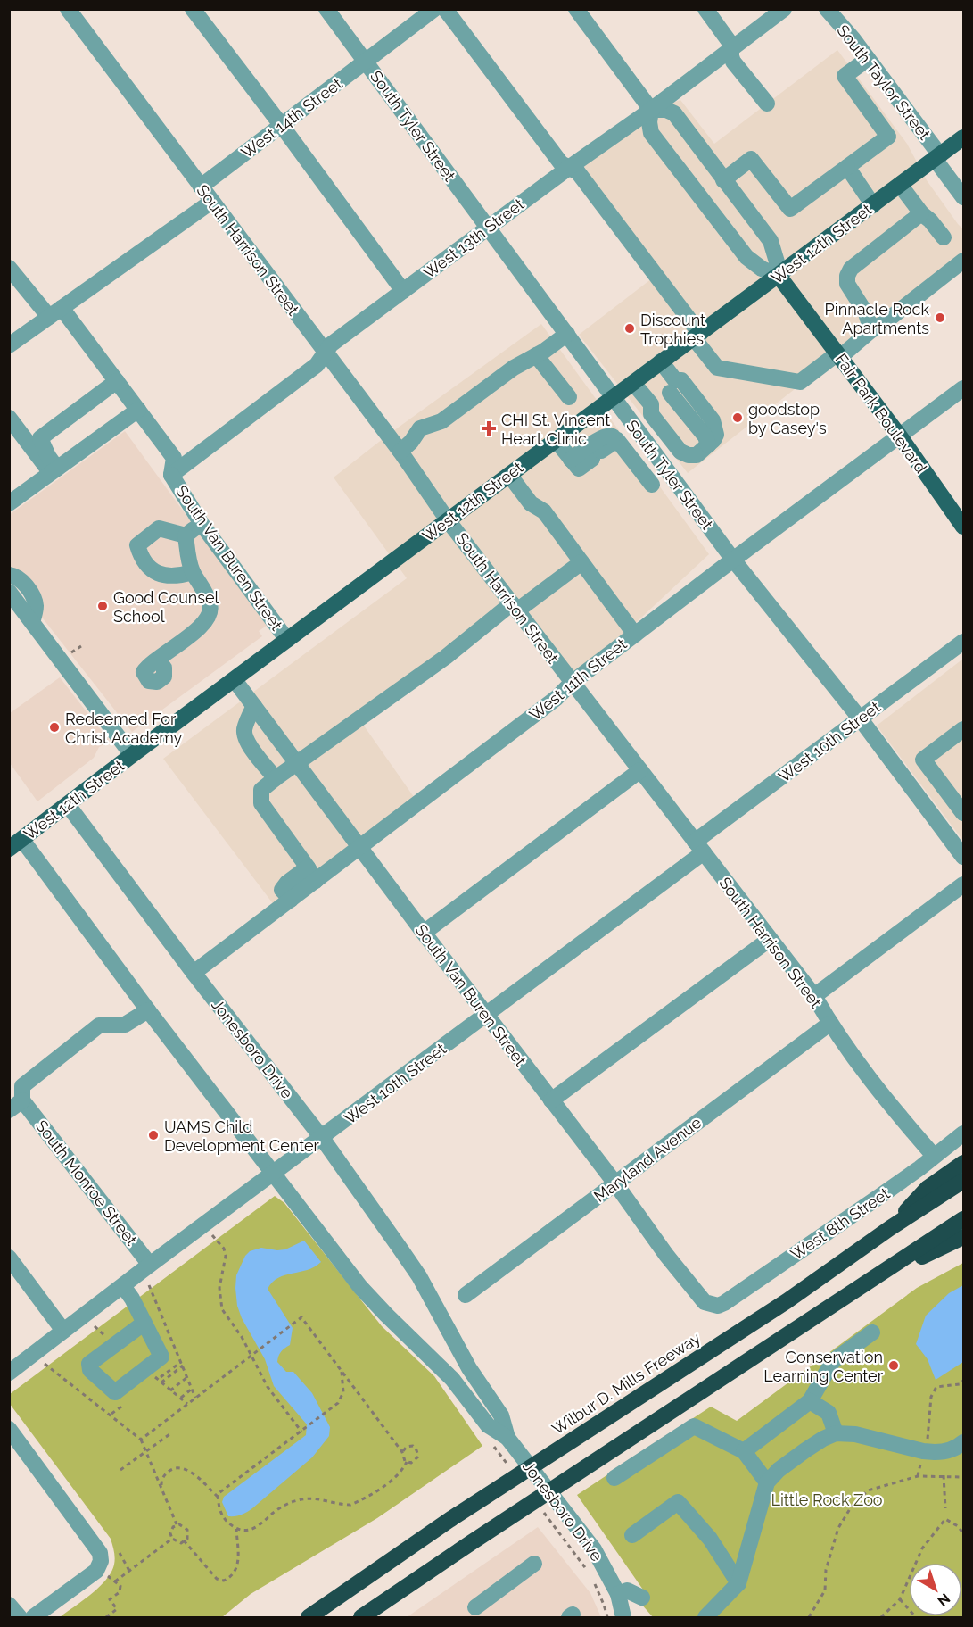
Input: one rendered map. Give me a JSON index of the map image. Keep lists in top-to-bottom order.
{
  "streets": {
    "highway": ["Wilbur D. Mills Freeway"],
    "main road": ["West 12th Street", "Fair Park Boulevard"],
    "street": [
      "South Taylor Street",
      "West 14th Street",
      "South Tyler Street",
      "West 13th Street",
      "South Harrison Street",
      "South Van Buren Street",
      "West 11th Street",
      "West 10th Street",
      "Jonesboro Drive",
      "Maryland Avenue",
      "South Monroe Street",
      "West 8th Street"
    ]
  },
  "crossings": [
    ["South Taylor Street", "West 12th Street"],
    ["West 14th Street", "South Tyler Street"],
    ["West 14th Street", "South Harrison Street"],
    ["South Tyler Street", "West 13th Street"],
    ["South Tyler Street", "West 12th Street"],
    ["South Tyler Street", "West 11th Street"],
    ["South Tyler Street", "West 10th Street"],
    ["West 13th Street", "South Harrison Street"],
    ["West 13th Street", "Fair Park Boulevard"],
    ["West 13th Street", "South Van Buren Street"],
    ["West 12th Street", "South Harrison Street"],
    ["West 12th Street", "Fair Park Boulevard"],
    ["West 12th Street", "South Van Buren Street"],
    ["West 12th Street", "Jonesboro Drive"],
    ["South Harrison Street", "West 11th Street"],
    ["South Harrison Street", "West 10th Street"],
    ["South Harrison Street", "Maryland Avenue"],
    ["South Harrison Street", "West 8th Street"],
    ["Fair Park Boulevard", "West 11th Street"],
    ["South Van Buren Street", "West 11th Street"],
    ["South Van Buren Street", "West 10th Street"],
    ["South Van Buren Street", "Maryland Avenue"],
    ["South Van Buren Street", "West 8th Street"],
    ["West 11th Street", "Jonesboro Drive"],
    ["West 10th Street", "Jonesboro Drive"],
    ["West 10th Street", "South Monroe Street"]
  ],
  "parks": ["Little Rock Zoo"],
  "places": {
    "other": [
      "Pinnacle Rock Apartments",
      "Discount Trophies",
      "goodstop by Casey's",
      "Good Counsel School",
      "Redeemed For Christ Academy",
      "UAMS Child Development Center",
      "Conservation Learning Center"
    ],
    "health": ["CHI St. Vincent Heart Clinic"]
  },
  "north": "bottom right"
}
